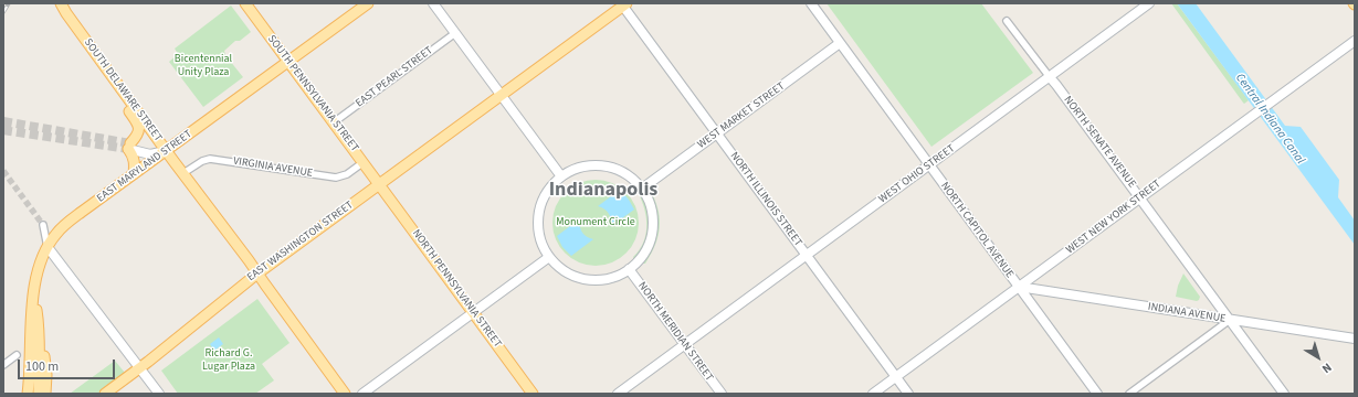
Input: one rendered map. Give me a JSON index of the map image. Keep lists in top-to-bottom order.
{
  "streets": {
    "main road": [
      "SOUTH DELAWARE STREET",
      "SOUTH PENNSYLVANIA STREET",
      "WEST MARKET STREET",
      "NORTH SENATE AVENUE",
      "EAST MARYLAND STREET",
      "WEST OHIO STREET",
      "NORTH ILLINOIS STREET",
      "WEST NEW YORK STREET",
      "NORTH CAPITOL AVENUE",
      "EAST WASHINGTON STREET",
      "NORTH PENNSYLVANIA STREET",
      "INDIANA AVENUE",
      "NORTH MERIDIAN STREET"
    ],
    "street": ["EAST PEARL STREET", "VIRGINIA AVENUE"]
  },
  "crossings": [
    ["EAST PEARL STREET", "SOUTH PENNSYLVANIA STREET"],
    ["SOUTH DELAWARE STREET", "EAST MARYLAND STREET"],
    ["SOUTH DELAWARE STREET", "VIRGINIA AVENUE"],
    ["SOUTH DELAWARE STREET", "EAST WASHINGTON STREET"],
    ["SOUTH PENNSYLVANIA STREET", "EAST MARYLAND STREET"],
    ["SOUTH PENNSYLVANIA STREET", "VIRGINIA AVENUE"],
    ["SOUTH PENNSYLVANIA STREET", "EAST WASHINGTON STREET"],
    ["SOUTH PENNSYLVANIA STREET", "NORTH PENNSYLVANIA STREET"],
    ["WEST MARKET STREET", "NORTH ILLINOIS STREET"],
    ["WEST MARKET STREET", "NORTH CAPITOL AVENUE"],
    ["WEST MARKET STREET", "NORTH MERIDIAN STREET"],
    ["NORTH SENATE AVENUE", "WEST OHIO STREET"],
    ["NORTH SENATE AVENUE", "WEST NEW YORK STREET"],
    ["NORTH SENATE AVENUE", "INDIANA AVENUE"],
    ["WEST OHIO STREET", "NORTH ILLINOIS STREET"],
    ["WEST OHIO STREET", "NORTH CAPITOL AVENUE"],
    ["WEST OHIO STREET", "NORTH MERIDIAN STREET"],
    ["NORTH ILLINOIS STREET", "WEST NEW YORK STREET"],
    ["NORTH ILLINOIS STREET", "EAST WASHINGTON STREET"],
    ["WEST NEW YORK STREET", "NORTH CAPITOL AVENUE"],
    ["WEST NEW YORK STREET", "INDIANA AVENUE"],
    ["NORTH CAPITOL AVENUE", "INDIANA AVENUE"],
    ["EAST WASHINGTON STREET", "NORTH PENNSYLVANIA STREET"]
  ],
  "districts": ["Indianapolis"],
  "water": ["Central Indiana Canal"],
  "parks": ["Bicentennial Unity Plaza", "Monument Circle", "Richard G. Lugar Plaza"],
  "scale_bar": "100 m",
  "north": "bottom right"
}
